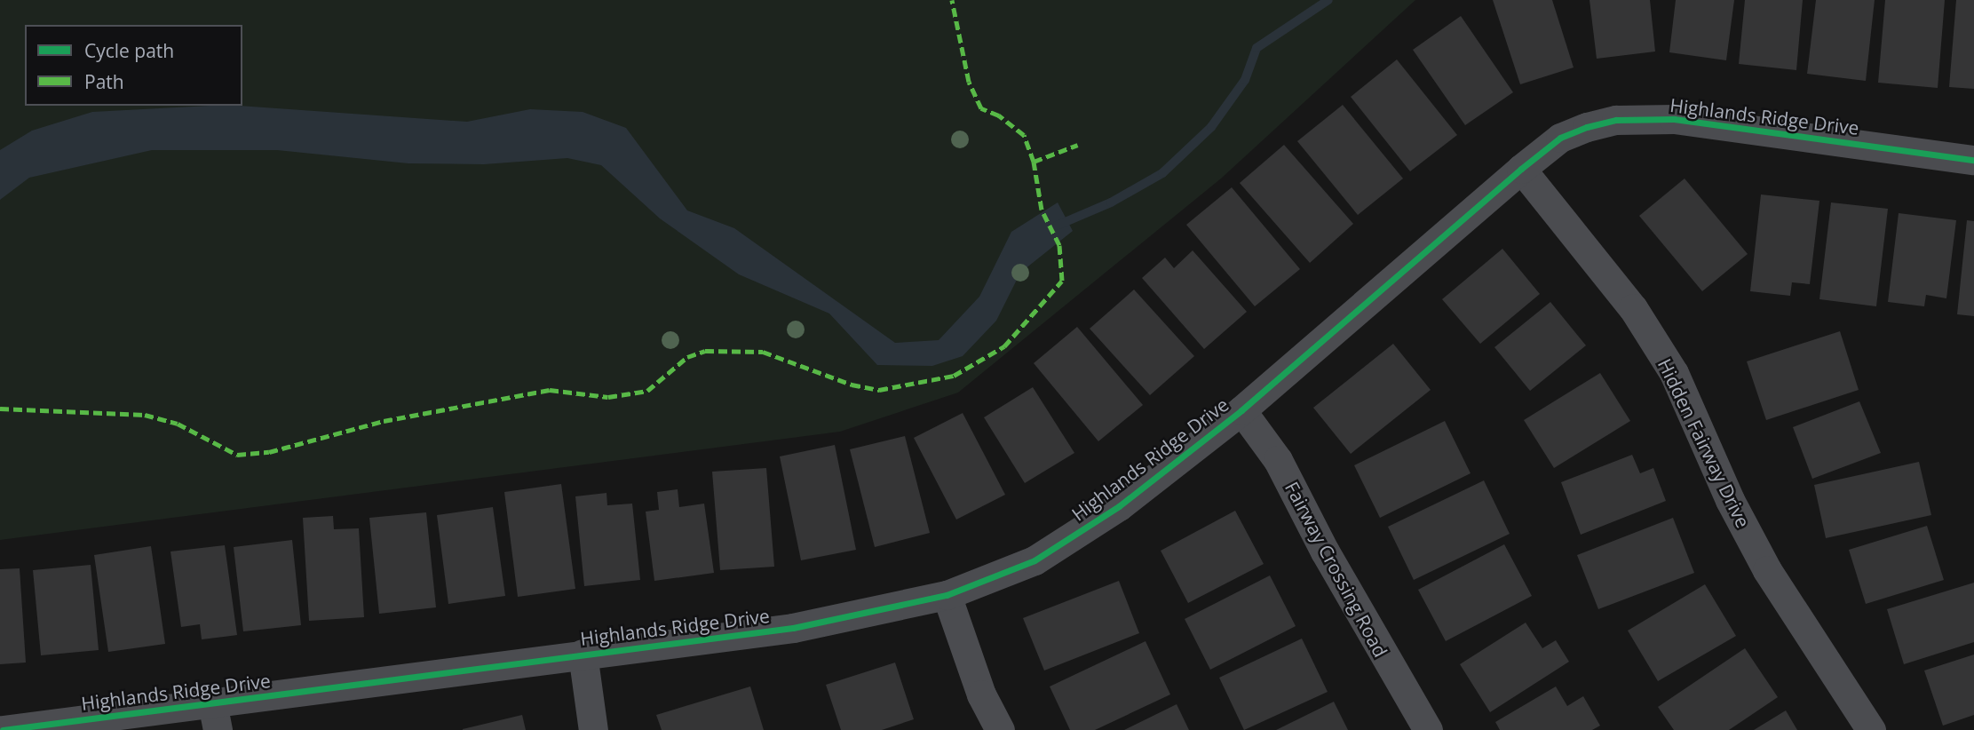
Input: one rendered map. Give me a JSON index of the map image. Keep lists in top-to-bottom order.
{
  "streets": {
    "street": ["Highlands Ridge Drive", "Hidden Fairway Drive", "Fairway Crossing Road"]
  },
  "crossings": [
    ["Highlands Ridge Drive", "Hidden Fairway Drive"],
    ["Highlands Ridge Drive", "Fairway Crossing Road"]
  ],
  "legend": ["Cycle path", "Path"]
}
